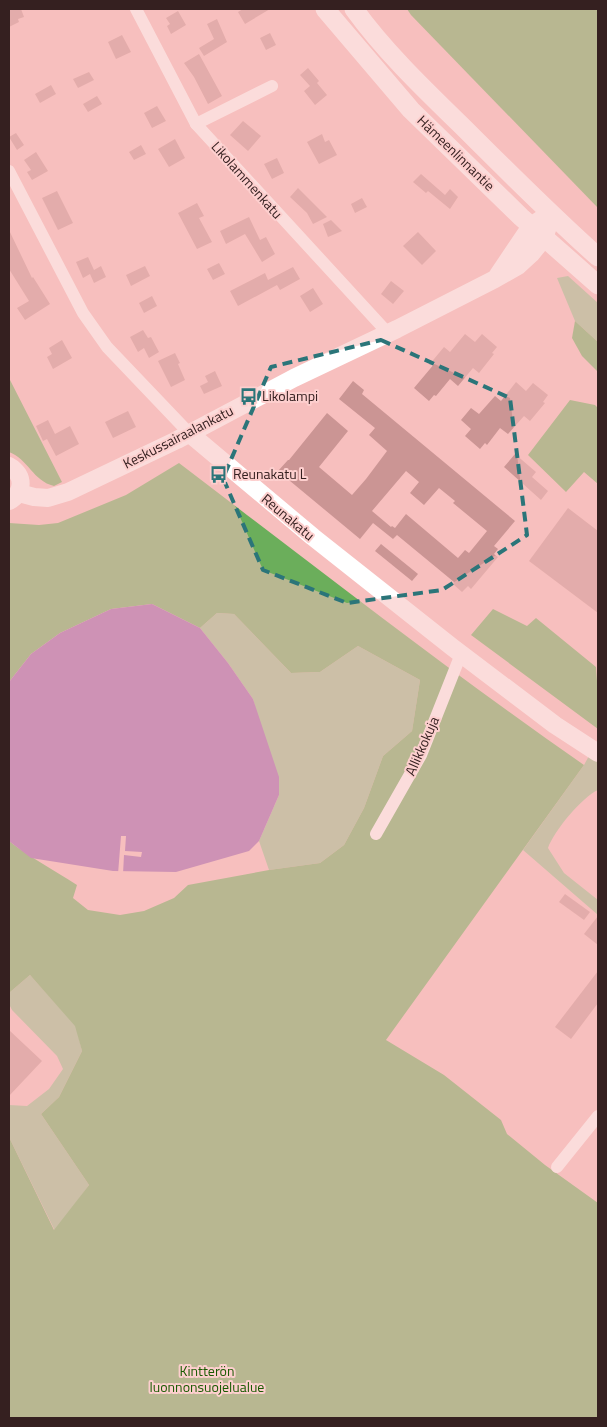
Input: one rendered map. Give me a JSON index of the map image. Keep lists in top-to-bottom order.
{
  "streets": {
    "main road": ["Hämeenlinnantie"],
    "street": [
      "Likolammenkatu",
      "Keskussairaalankatu",
      "Reunakatu",
      "Allikkokuja"
    ]
  },
  "crossings": [
    ["Hämeenlinnantie", "Keskussairaalankatu"],
    ["Likolammenkatu", "Keskussairaalankatu"],
    ["Keskussairaalankatu", "Reunakatu"],
    ["Reunakatu", "Allikkokuja"]
  ],
  "parks": ["Kintterön luonnonsuojelualue"],
  "places": {
    "bus stop": ["Likolampi", "Reunakatu L"]
  }
}
